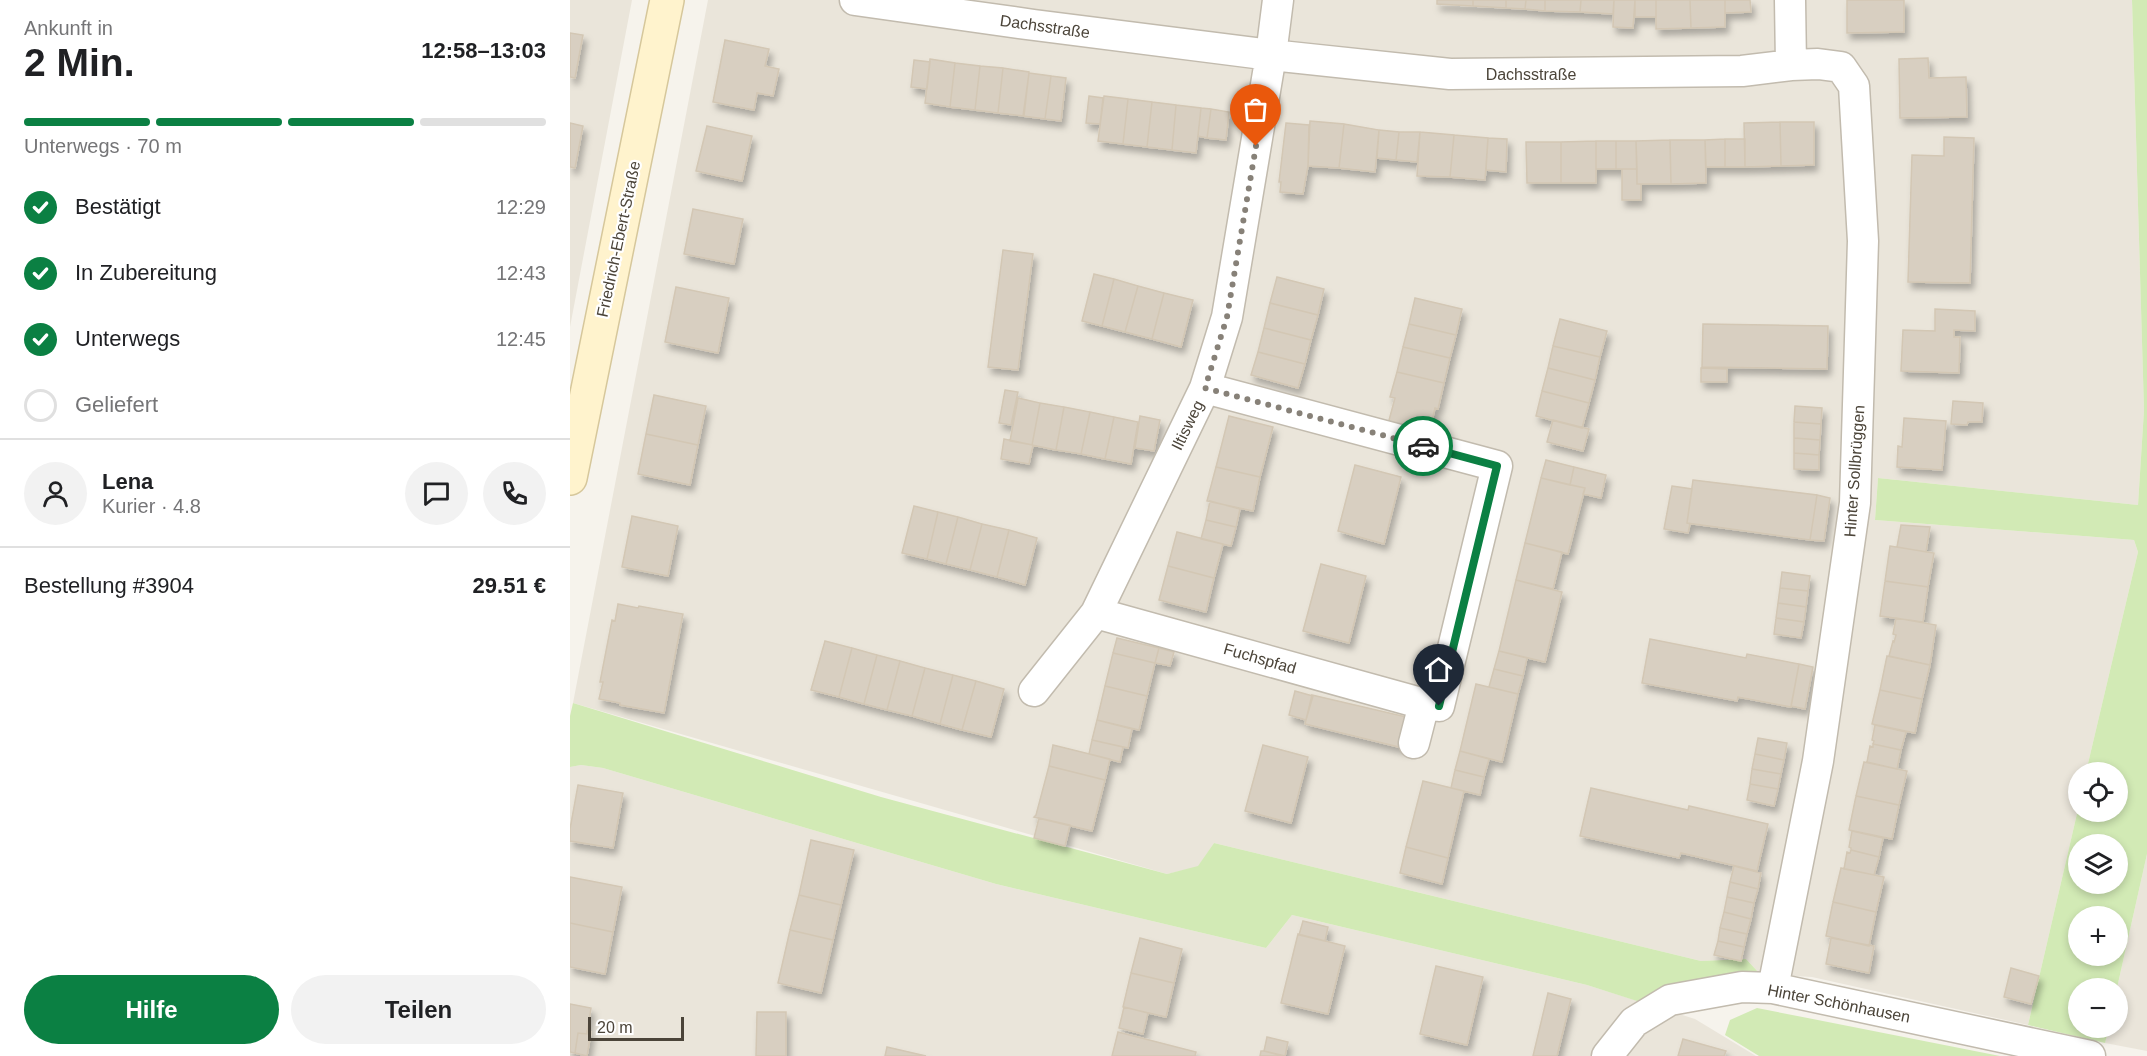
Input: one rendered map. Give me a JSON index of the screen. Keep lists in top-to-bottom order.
{
  "streets": {
    "street": [
      "Dachsstraße",
      "Friedrich-Ebert-Straße",
      "Iltisweg",
      "Hinter Sollbrüggen",
      "Fuchspfad",
      "Hinter Schönhausen"
    ]
  },
  "crossings": [
    ["Dachsstraße", "Iltisweg"],
    ["Dachsstraße", "Hinter Sollbrüggen"],
    ["Iltisweg", "Fuchspfad"],
    ["Hinter Sollbrüggen", "Hinter Schönhausen"]
  ],
  "scale_bar": "20 m",
  "page": {
    "heading": ["2 Min.", "Ankunft in", "12:58–13:03"],
    "panel": [
      "Lena",
      "Kurier · 4.8",
      "Bestellung #3904",
      "29.51 €"
    ],
    "bar": "Unterwegs · 70 m",
    "list": [
      ["Bestätigt", "12:29"],
      ["In Zubereitung", "12:43"],
      ["Unterwegs", "12:45"],
      "Geliefert"
    ],
    "map_buttons": ["+", "−"],
    "buttons": ["Hilfe", "Teilen"],
    "scale": "20 m"
  }
}
